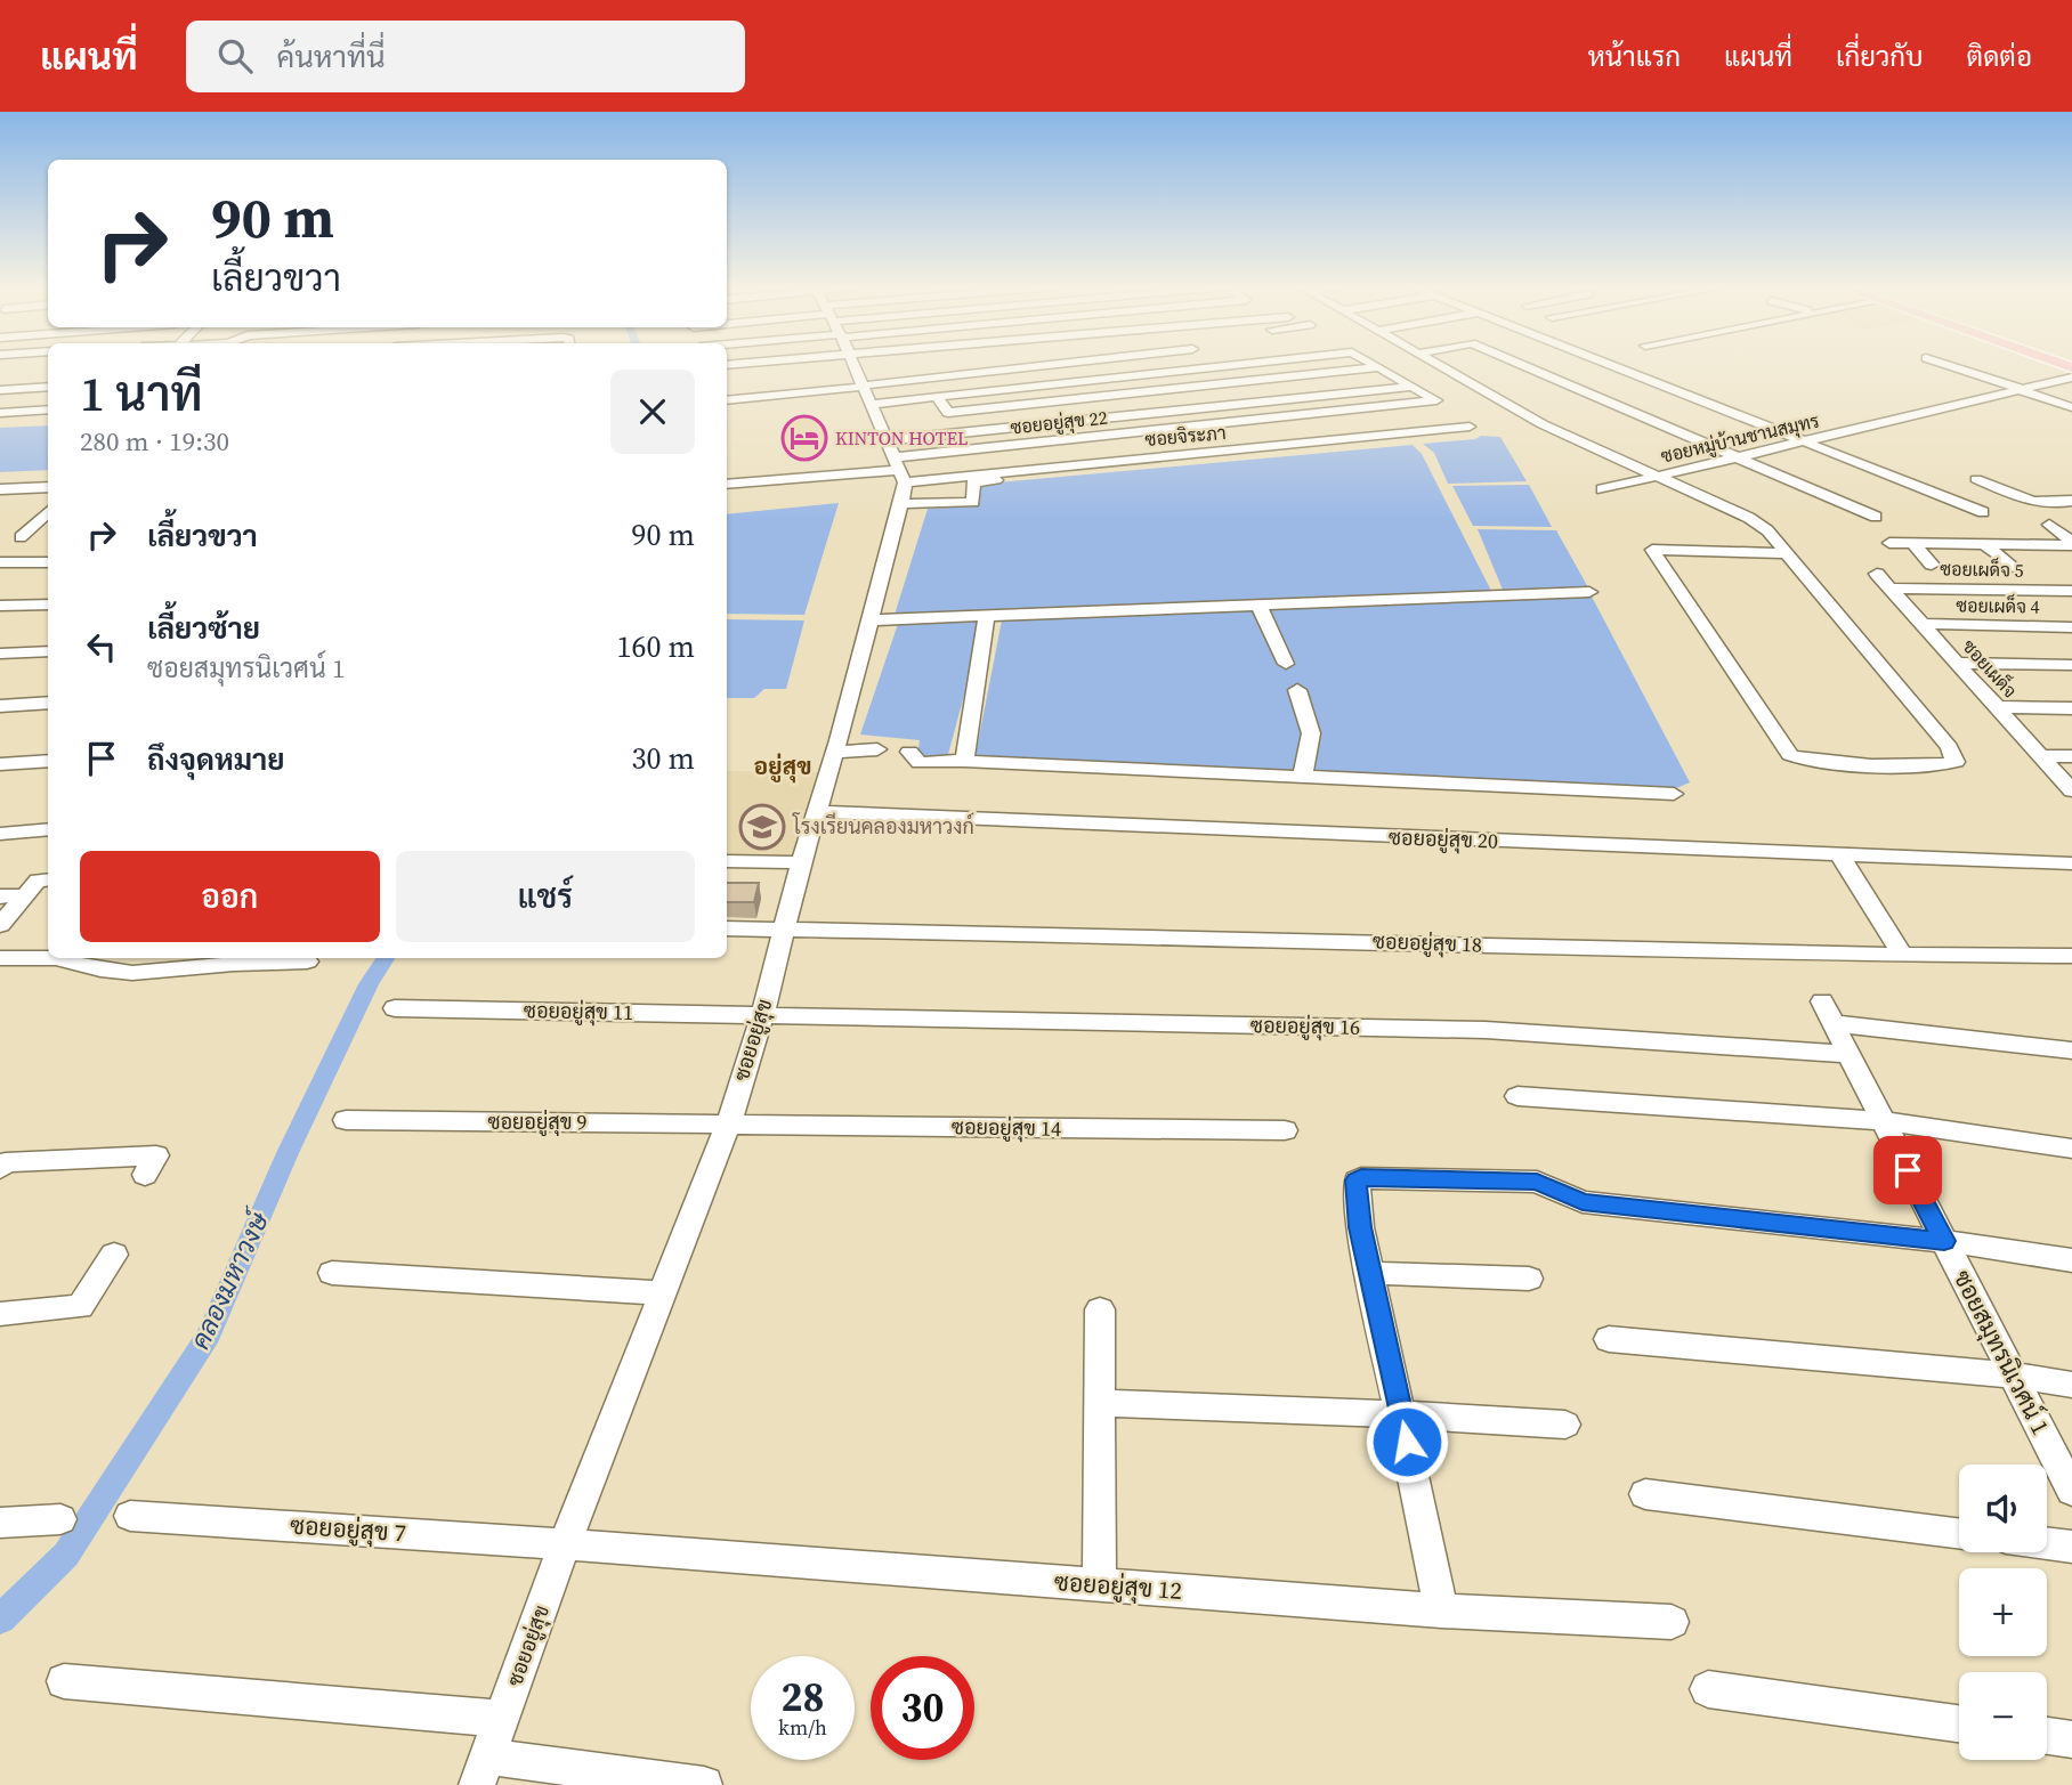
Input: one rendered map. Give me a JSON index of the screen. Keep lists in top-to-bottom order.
{
  "streets": {
    "street": [
      "ซอยอยู่สุข 22",
      "ซอยจิระภา",
      "ซอยหมู่บ้านชานสมุทร",
      "ซอยเผด็จ 5",
      "ซอยเผด็จ 4",
      "ซอยเผด็จ",
      "ซอยอยู่สุข 20",
      "ซอยอยู่สุข 18",
      "ซอยอยู่สุข 11",
      "ซอยอยู่สุข 16",
      "ซอยอยู่สุข",
      "ซอยอยู่สุข 9",
      "ซอยอยู่สุข 14",
      "ซอยสมุทรนิเวศน์ 1",
      "ซอยอยู่สุข 7",
      "ซอยอยู่สุข 12"
    ]
  },
  "crossings": [
    ["ซอยอยู่สุข 22", "ซอยจิระภา"],
    ["ซอยอยู่สุข 22", "ซอยอยู่สุข"],
    ["ซอยจิระภา", "ซอยอยู่สุข"],
    ["ซอยเผด็จ 5", "ซอยเผด็จ"],
    ["ซอยเผด็จ 4", "ซอยเผด็จ"],
    ["ซอยอยู่สุข 20", "ซอยอยู่สุข"],
    ["ซอยอยู่สุข 18", "ซอยอยู่สุข"],
    ["ซอยอยู่สุข 11", "ซอยอยู่สุข 16"],
    ["ซอยอยู่สุข 11", "ซอยอยู่สุข"],
    ["ซอยอยู่สุข 16", "ซอยอยู่สุข"],
    ["ซอยอยู่สุข 16", "ซอยสมุทรนิเวศน์ 1"],
    ["ซอยอยู่สุข", "ซอยอยู่สุข 9"],
    ["ซอยอยู่สุข", "ซอยอยู่สุข 14"],
    ["ซอยอยู่สุข", "ซอยอยู่สุข 7"],
    ["ซอยอยู่สุข", "ซอยอยู่สุข 12"],
    ["ซอยอยู่สุข 9", "ซอยอยู่สุข 14"],
    ["ซอยอยู่สุข 7", "ซอยอยู่สุข 12"]
  ],
  "districts": ["อยู่สุข"],
  "water": ["คลองมหาวงษ์"],
  "places": {
    "hotel": ["KINTON HOTEL"],
    "school or university": ["โรงเรียนคลองมหาวงก์"]
  },
  "page": {
    "header": "แผนที่",
    "search": "ค้นหาที่นี่",
    "nav": [
      "หน้าแรก",
      "แผนที่",
      "เกี่ยวกับ",
      "ติดต่อ"
    ],
    "turn": ["90 m", "เลี้ยวขวา"],
    "heading": ["1 นาที", "280 m · 19:30"],
    "list": [
      {
        "name": "เลี้ยวขวา",
        "value": "90 m"
      },
      {
        "name": "เลี้ยวซ้าย",
        "note": "ซอยสมุทรนิเวศน์ 1",
        "value": "160 m"
      },
      {
        "name": "ถึงจุดหมาย",
        "value": "30 m"
      }
    ],
    "buttons": ["ออก", "แชร์"],
    "map_buttons": ["+", "−"],
    "speed": "28 km/h",
    "limit": "30"
  }
}
